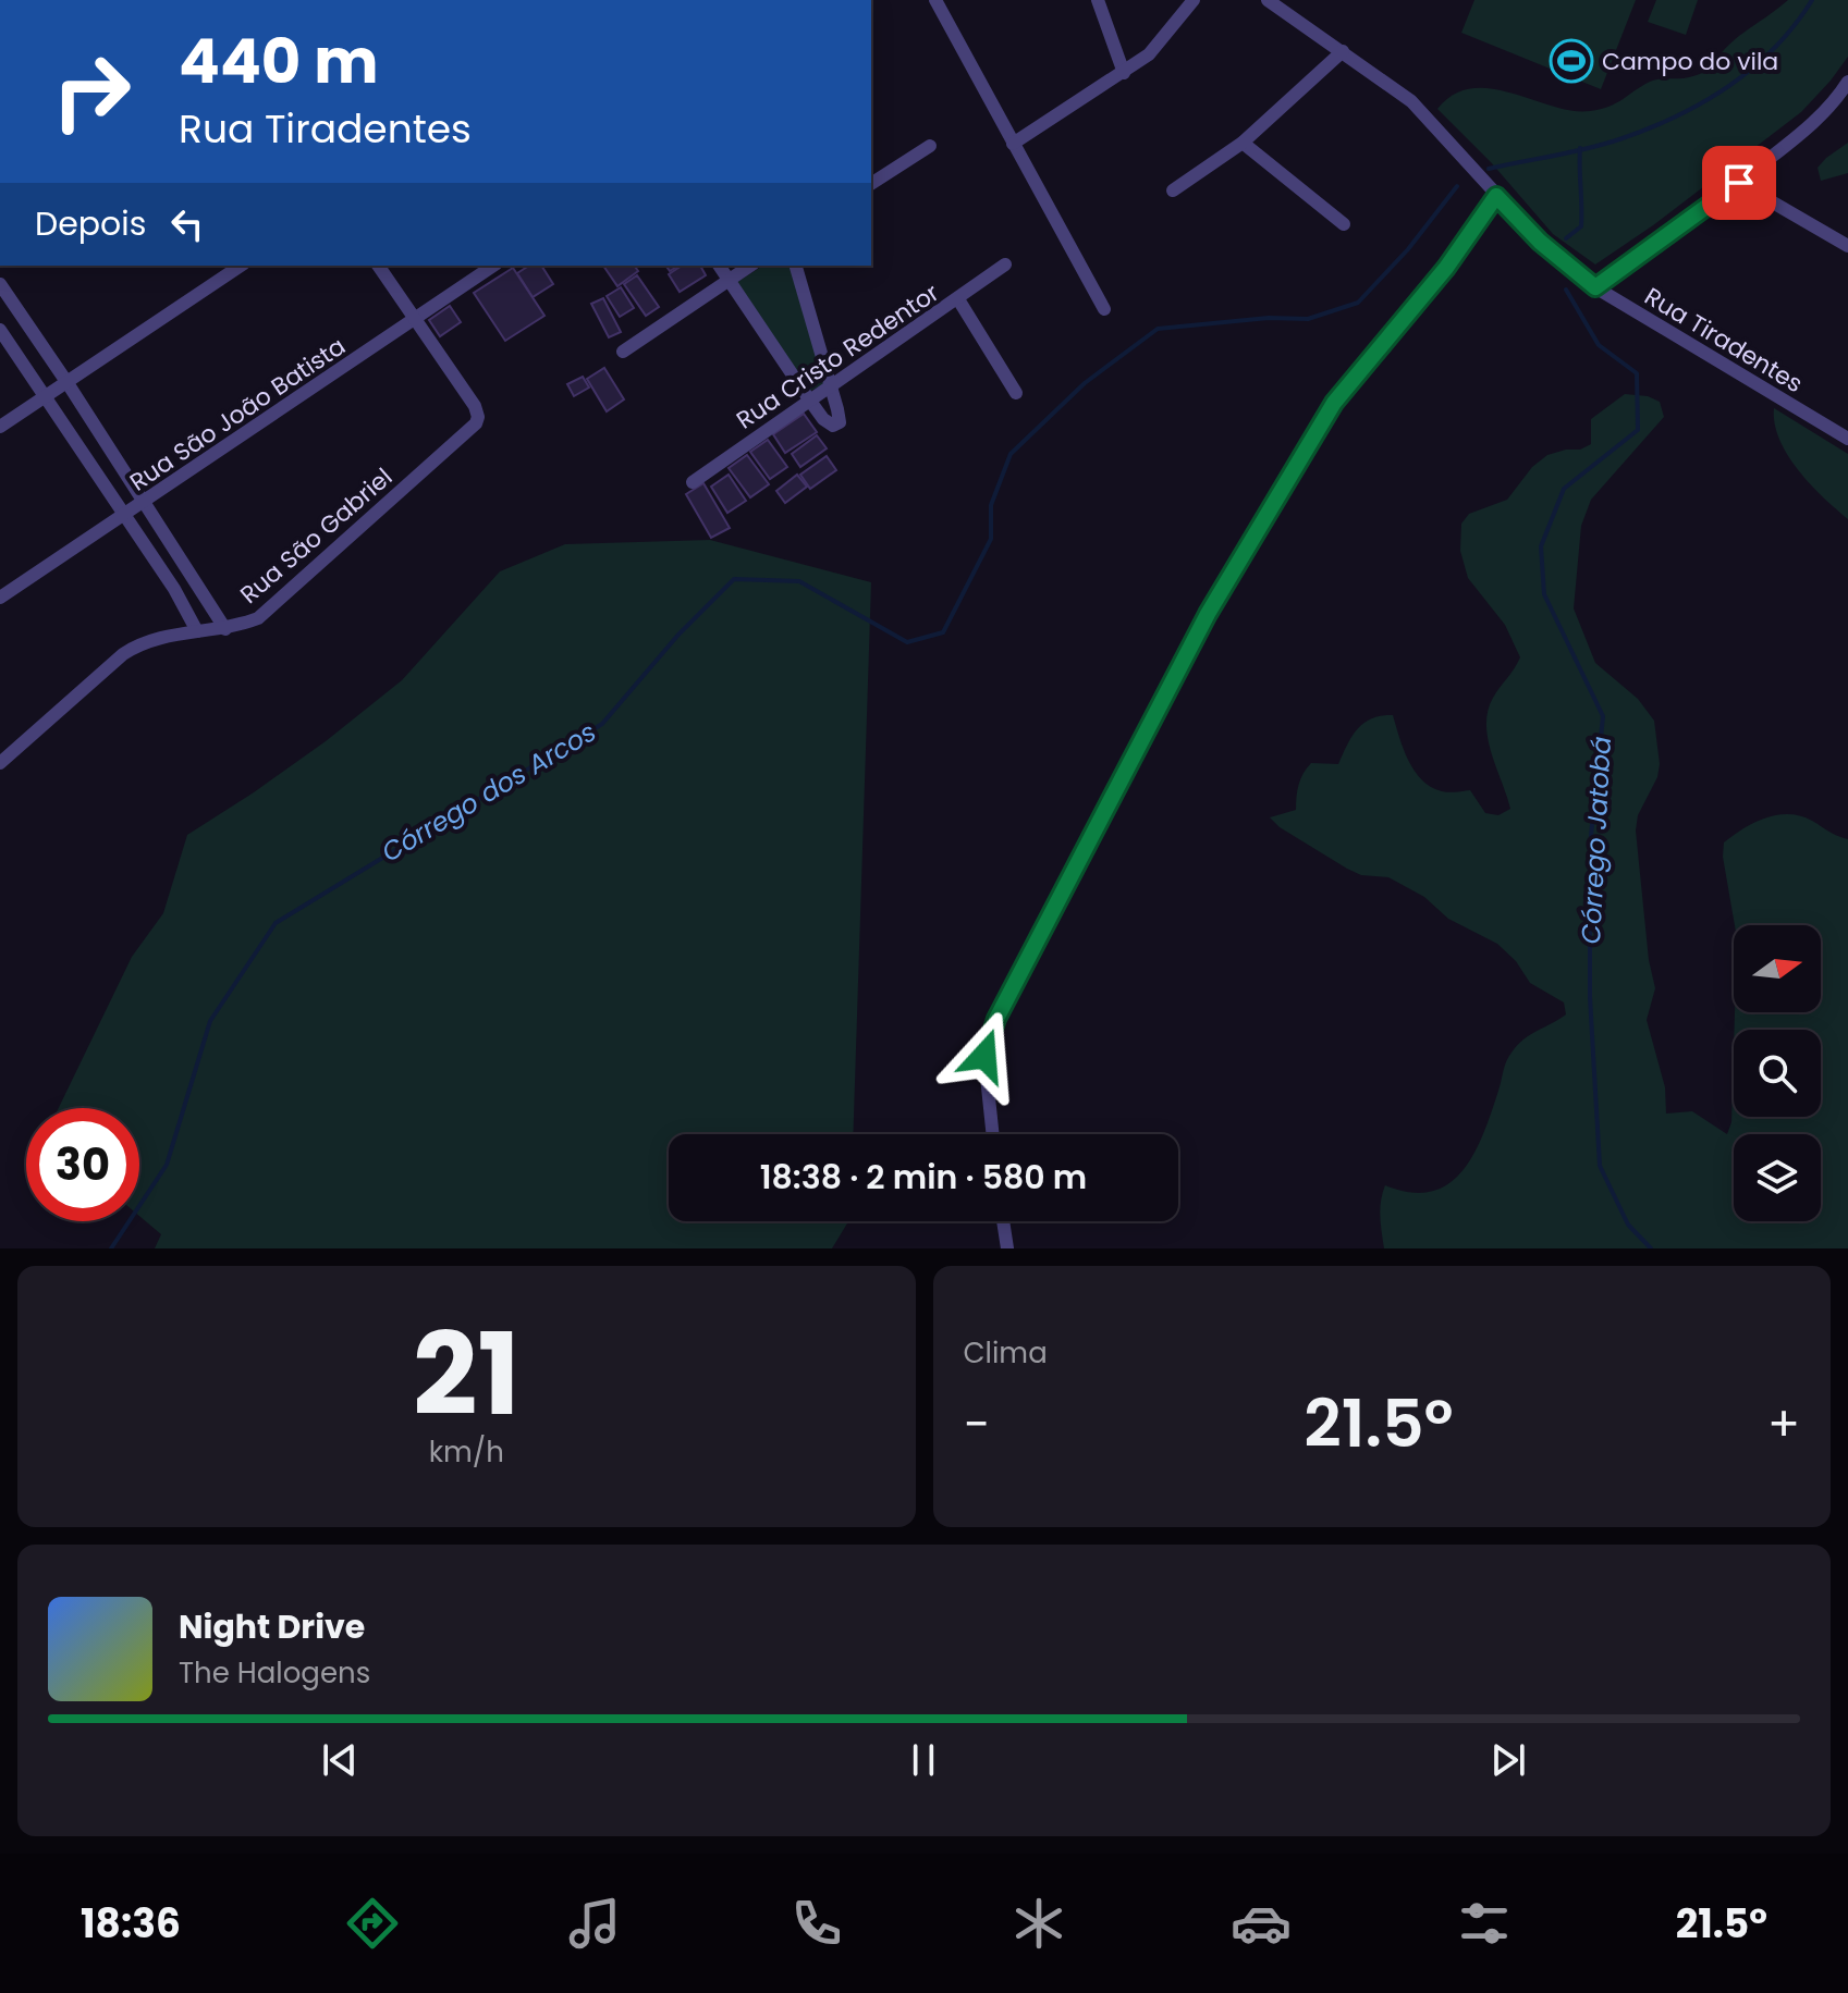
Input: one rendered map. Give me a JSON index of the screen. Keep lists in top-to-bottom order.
{
  "streets": {
    "street": [
      "Rua Tiradentes",
      "Rua Cristo Redentor",
      "Rua São João Batista",
      "Rua São Gabriel"
    ]
  },
  "crossings": [
    ["Rua São João Batista", "Rua São Gabriel"]
  ],
  "water": ["Córrego dos Arcos", "Córrego Jatobá"],
  "places": {
    "sports": ["Campo do vila"]
  },
  "north": "right",
  "page": {
    "turn": ["440 m", "Rua Tiradentes"],
    "then": "Depois",
    "limit": "30",
    "trip": "18:38 · 2 min · 580 m",
    "tile": [
      ["21", "km/h"],
      "Clima"
    ],
    "heat": ["−", "21.5°", "+"],
    "song": ["Night Drive", "The Halogens"],
    "tabs": ["18:36", "21.5°"]
  }
}
